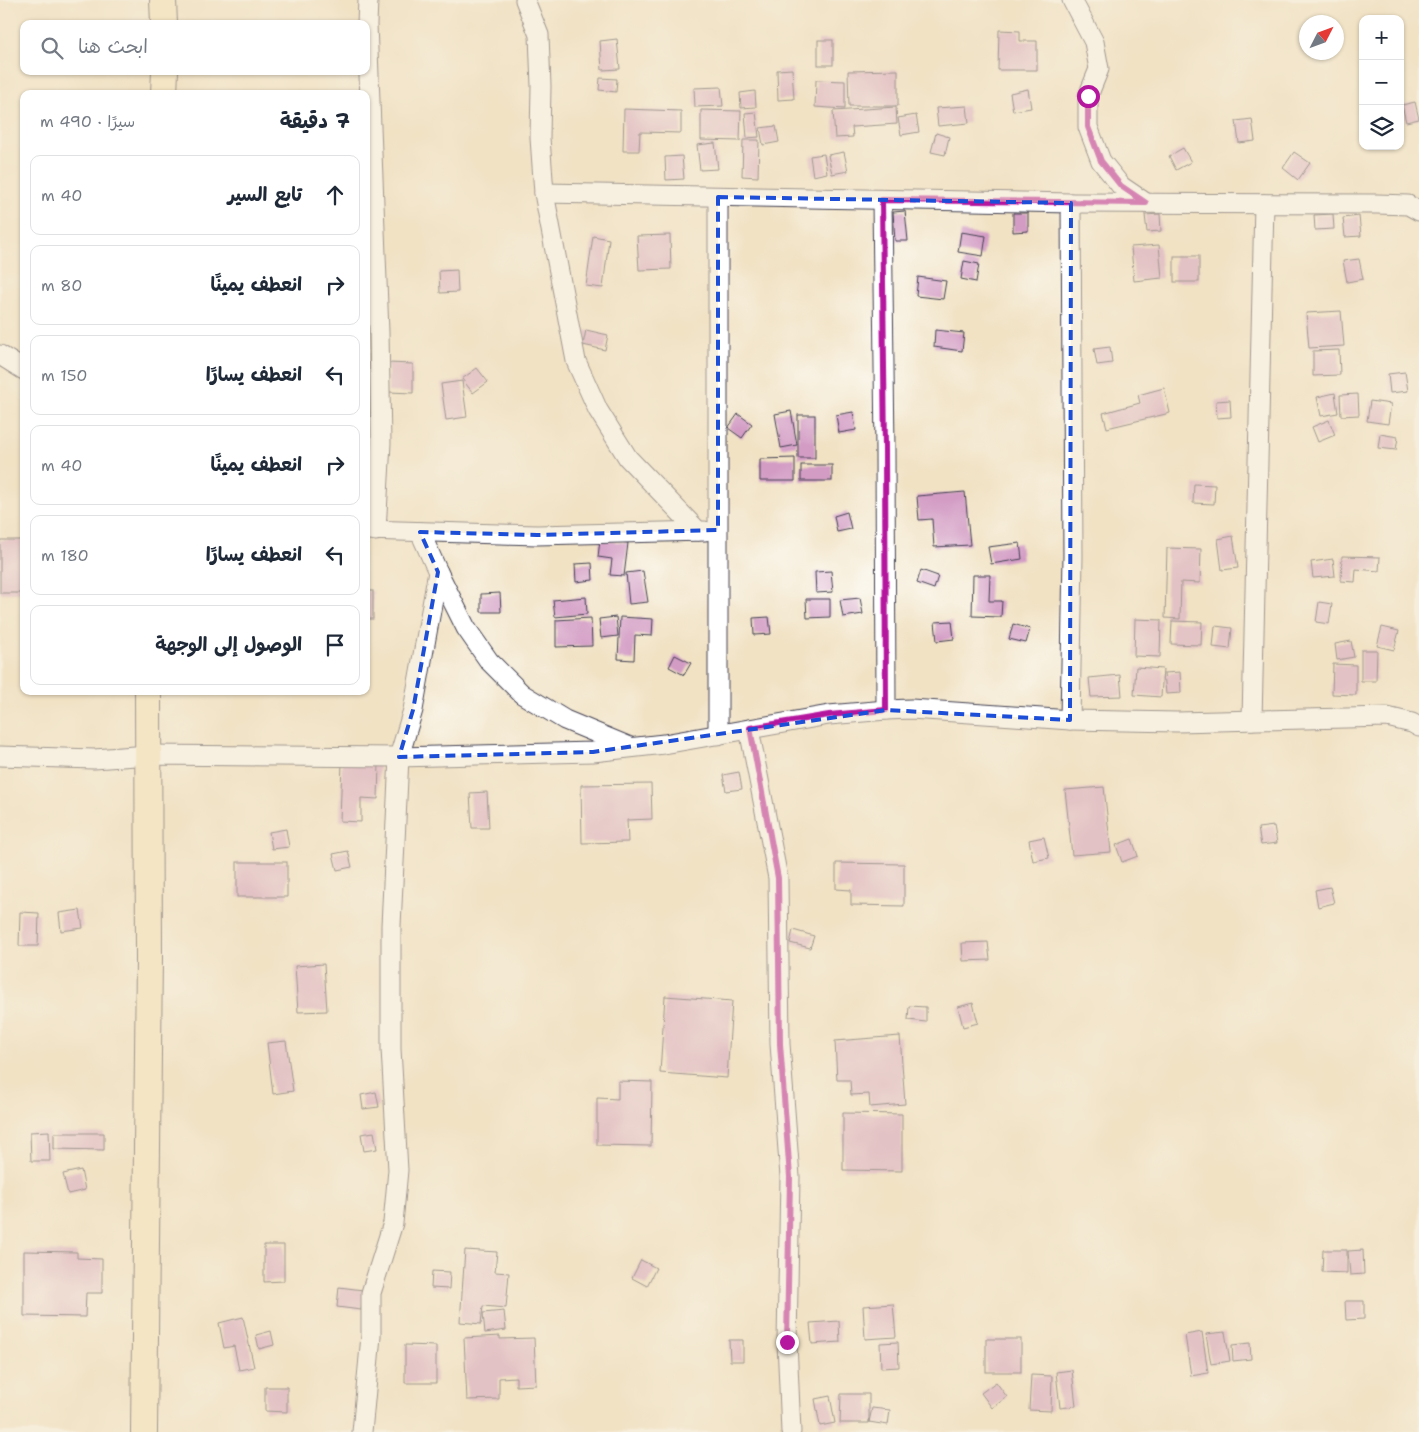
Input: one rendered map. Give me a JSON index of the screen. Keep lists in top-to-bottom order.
{
  "north": "top right",
  "page": {
    "map_buttons": ["+", "−"],
    "search": "ابحث هنا",
    "heading": ["7 دقيقة", "سيرًا · 490 m"],
    "list": [
      ["تابع السير", "40 m"],
      ["انعطف يمينًا", "80 m"],
      ["انعطف يسارًا", "150 m"],
      ["انعطف يمينًا", "40 m"],
      ["انعطف يسارًا", "180 m"],
      "الوصول إلى الوجهة"
    ]
  }
}
